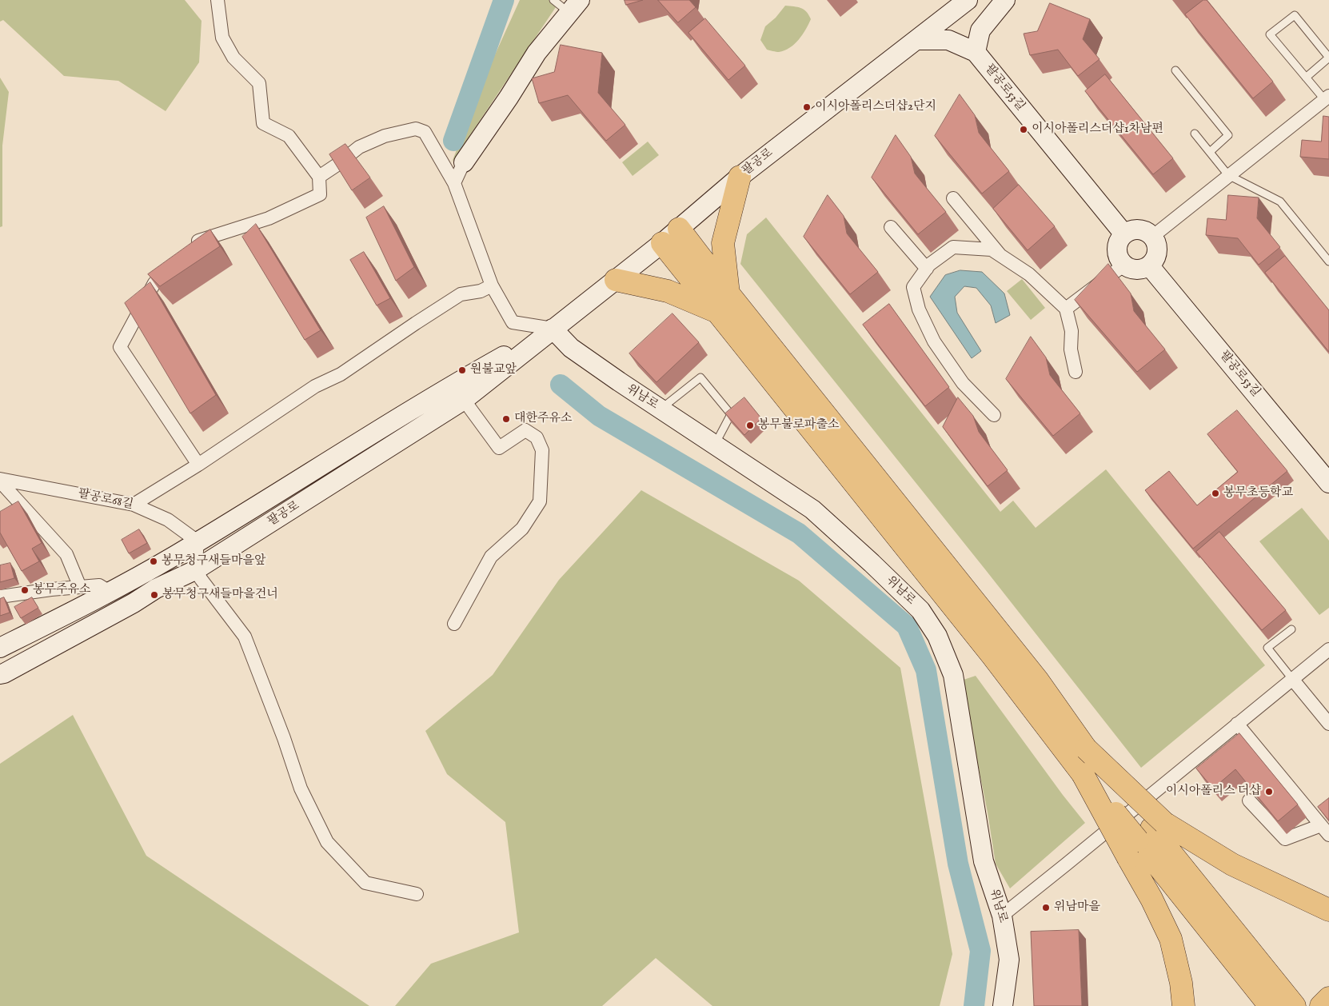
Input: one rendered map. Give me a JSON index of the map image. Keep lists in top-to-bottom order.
{
  "streets": {
    "main road": ["팔공로53길", "팔공로", "위남로"],
    "street": ["팔공로68길"]
  },
  "crossings": [
    ["팔공로", "위남로"],
    ["팔공로", "팔공로68길"]
  ],
  "places": [
    "이시아폴리스더샵2단지",
    "이시아폴리스더샵1차남편",
    "원불교앞",
    "대한주유소",
    "봉무불로파출소",
    "봉무초등학교",
    "봉무청구새들마을앞",
    "봉무주유소",
    "봉무청구새들마을건너",
    "이시아폴리스 더샵",
    "위남마을"
  ]
}
